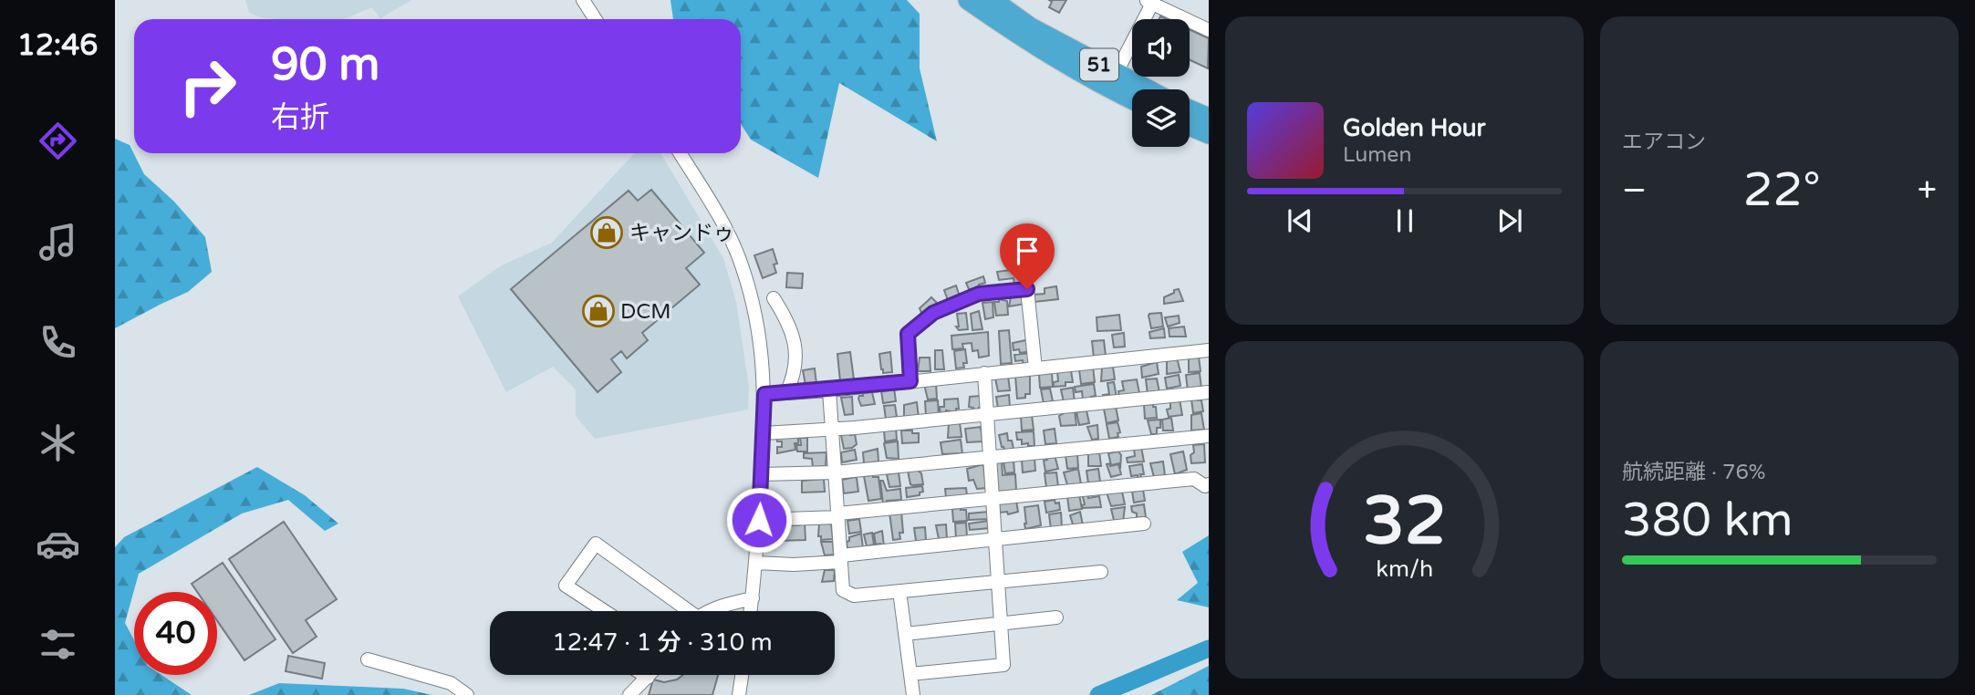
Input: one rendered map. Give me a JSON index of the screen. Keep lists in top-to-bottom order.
{
  "streets": {
    "highway": ["51"]
  },
  "places": {
    "shop": ["キャンドゥ", "DCM"]
  },
  "page": {
    "tabs": "12:46",
    "tile": [
      "エアコン",
      ["航続距離 · 76%", "380 km"]
    ],
    "turn": ["90 m", "右折"],
    "song": ["Golden Hour", "Lumen"],
    "heat": ["−", "22°", "+"],
    "limit": "40",
    "trip": "12:47 · 1 分 · 310 m",
    "gauge": ["32", "km/h"]
  }
}
